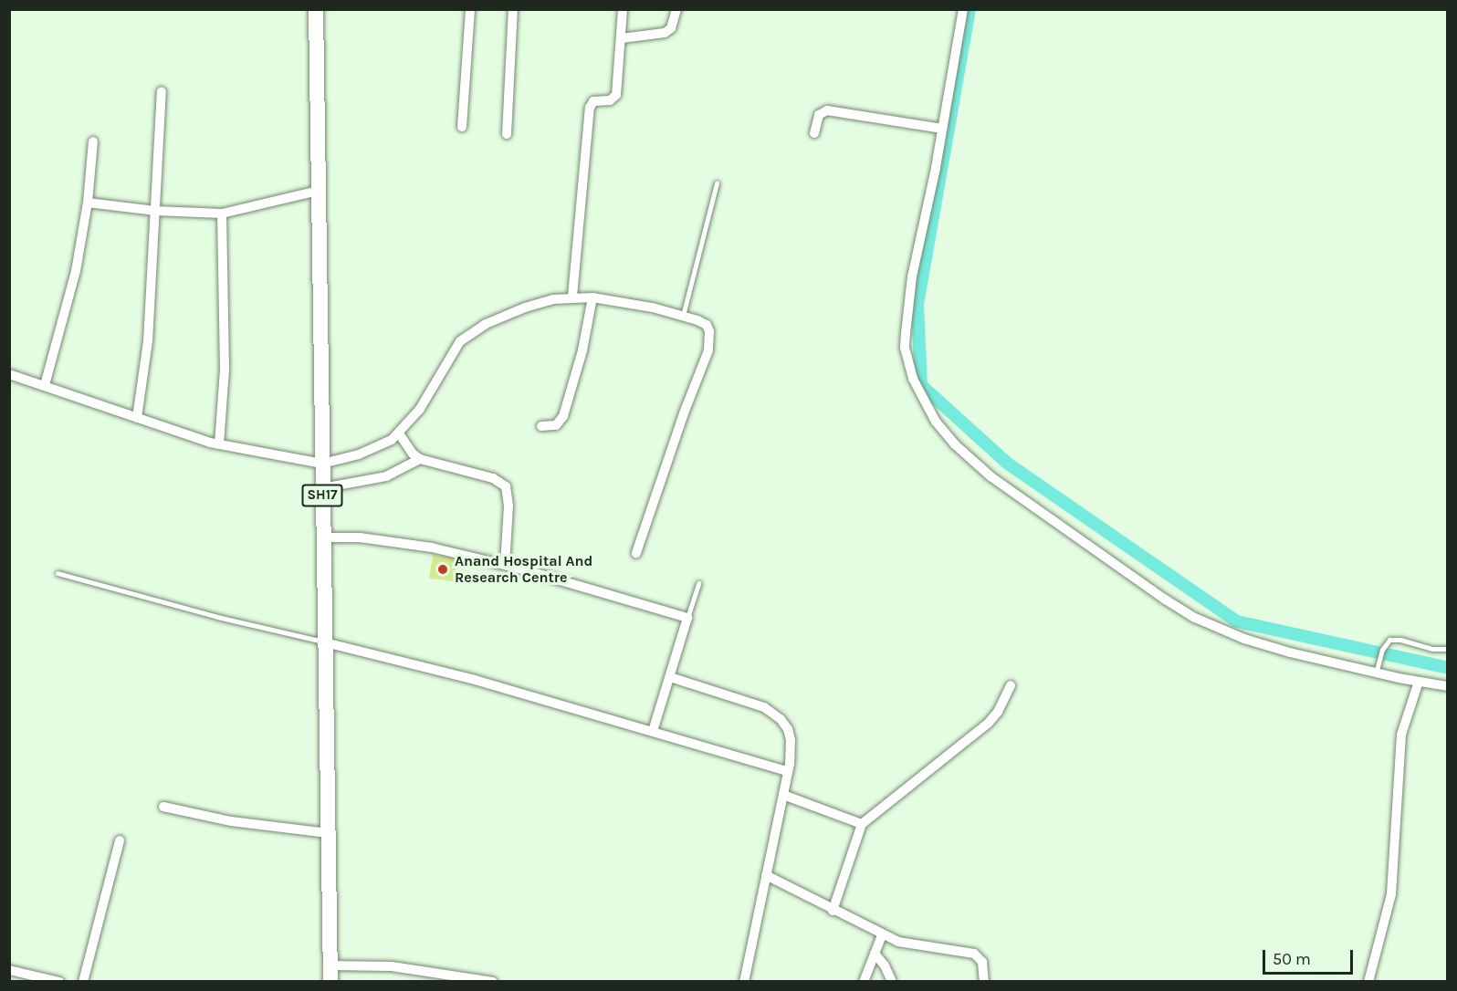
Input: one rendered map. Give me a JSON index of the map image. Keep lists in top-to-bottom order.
{
  "streets": {
    "main road": ["SH17"]
  },
  "places": ["Anand Hospital And Research Centre"],
  "scale_bar": "50 m"
}
